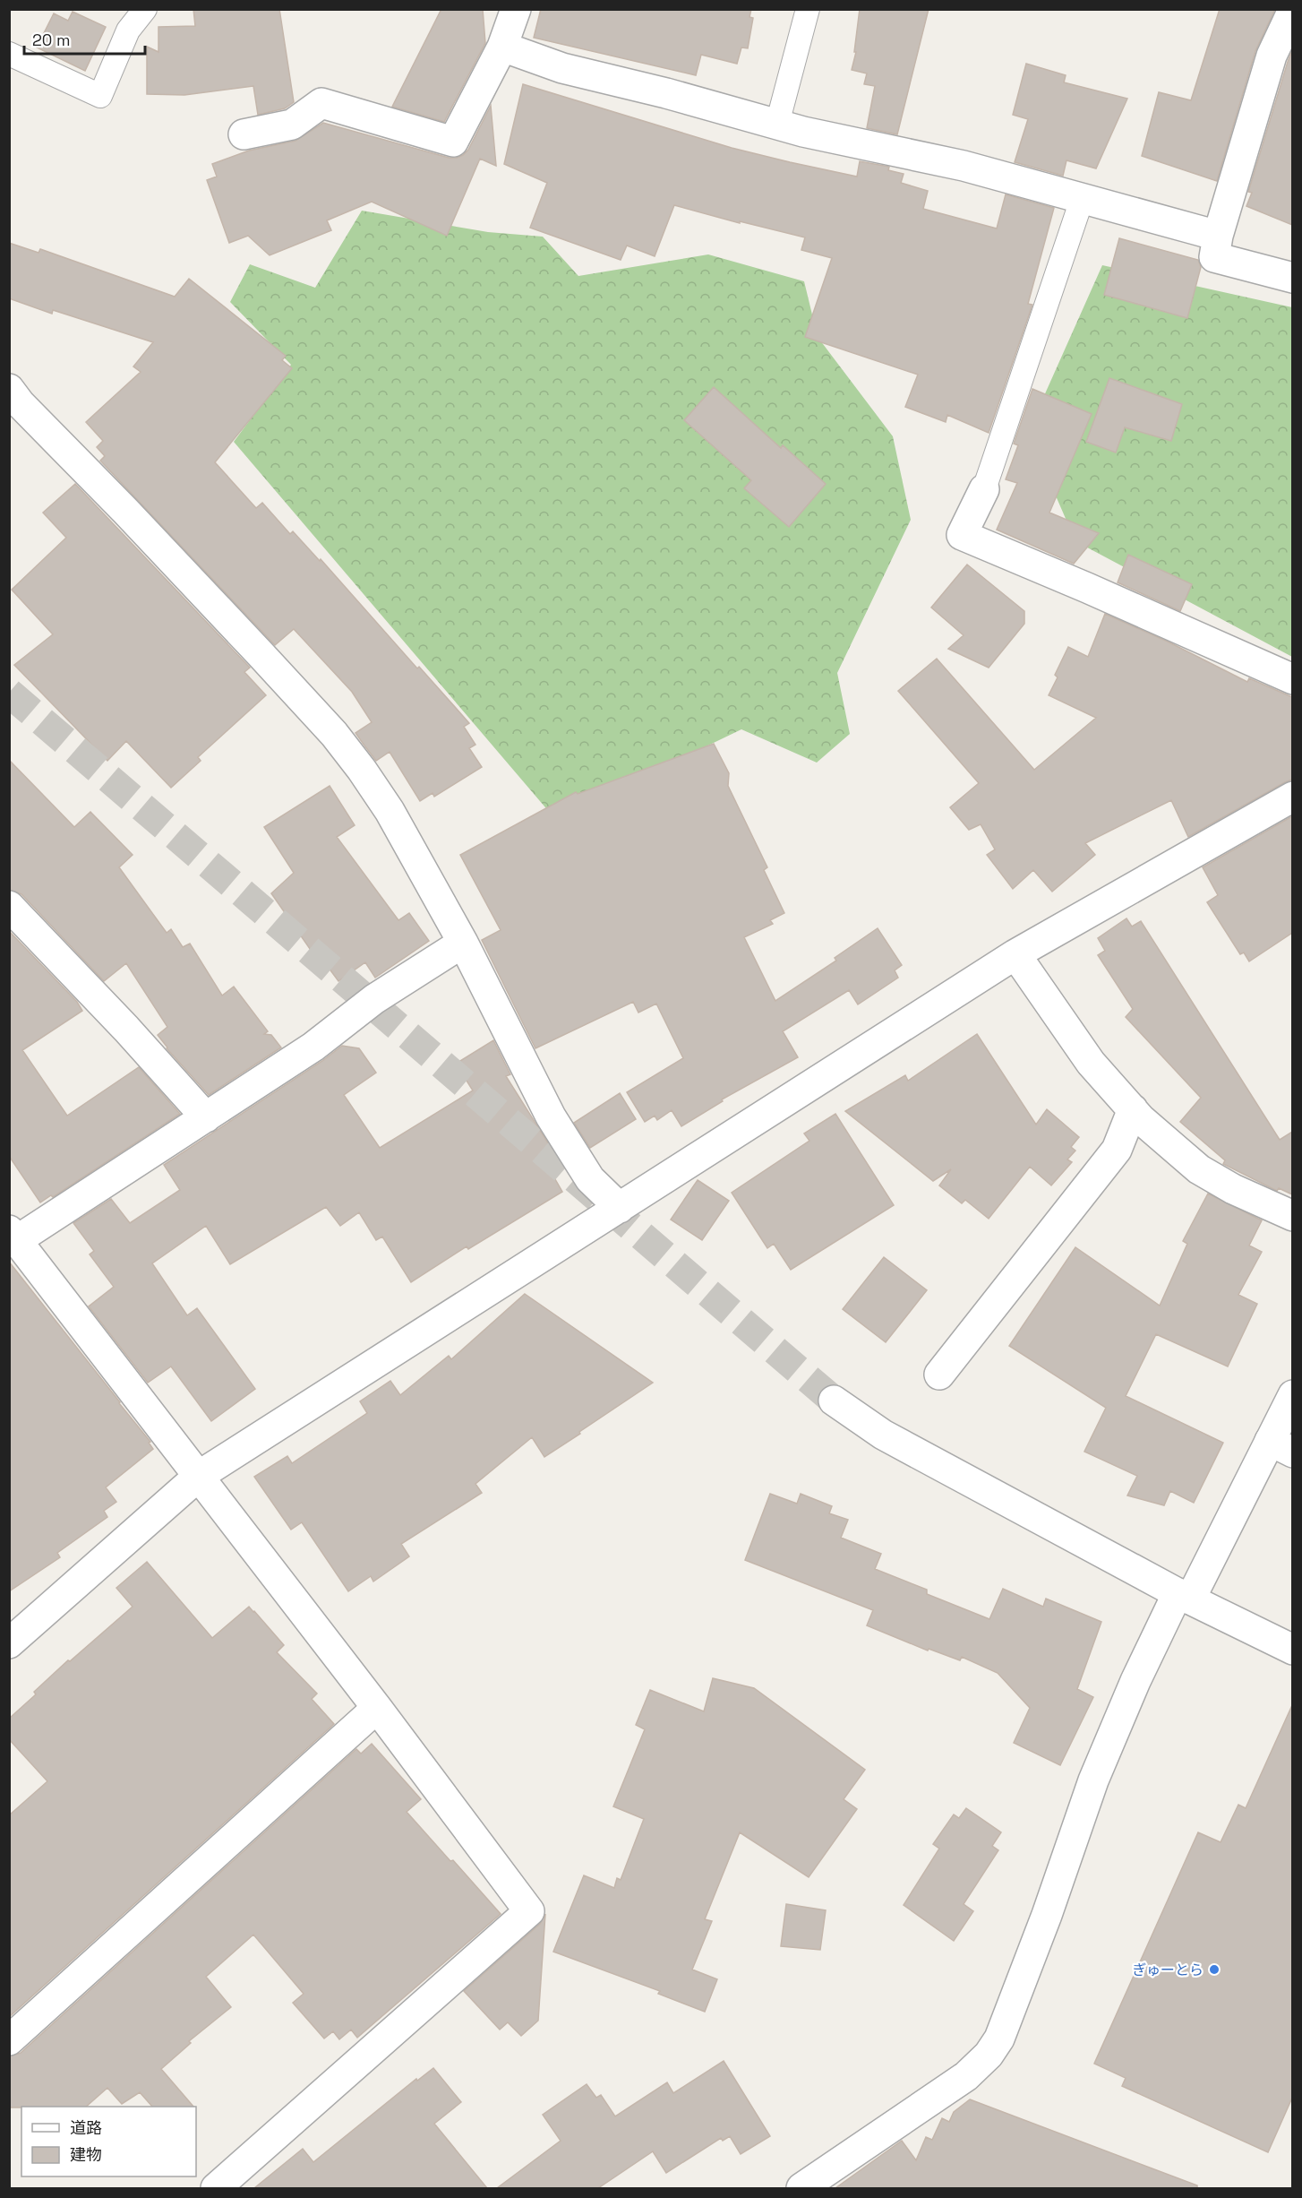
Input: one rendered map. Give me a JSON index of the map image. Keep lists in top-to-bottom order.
{
  "places": ["ぎゅーとら"],
  "legend": ["道路", "建物"],
  "scale_bar": "20 m"
}
